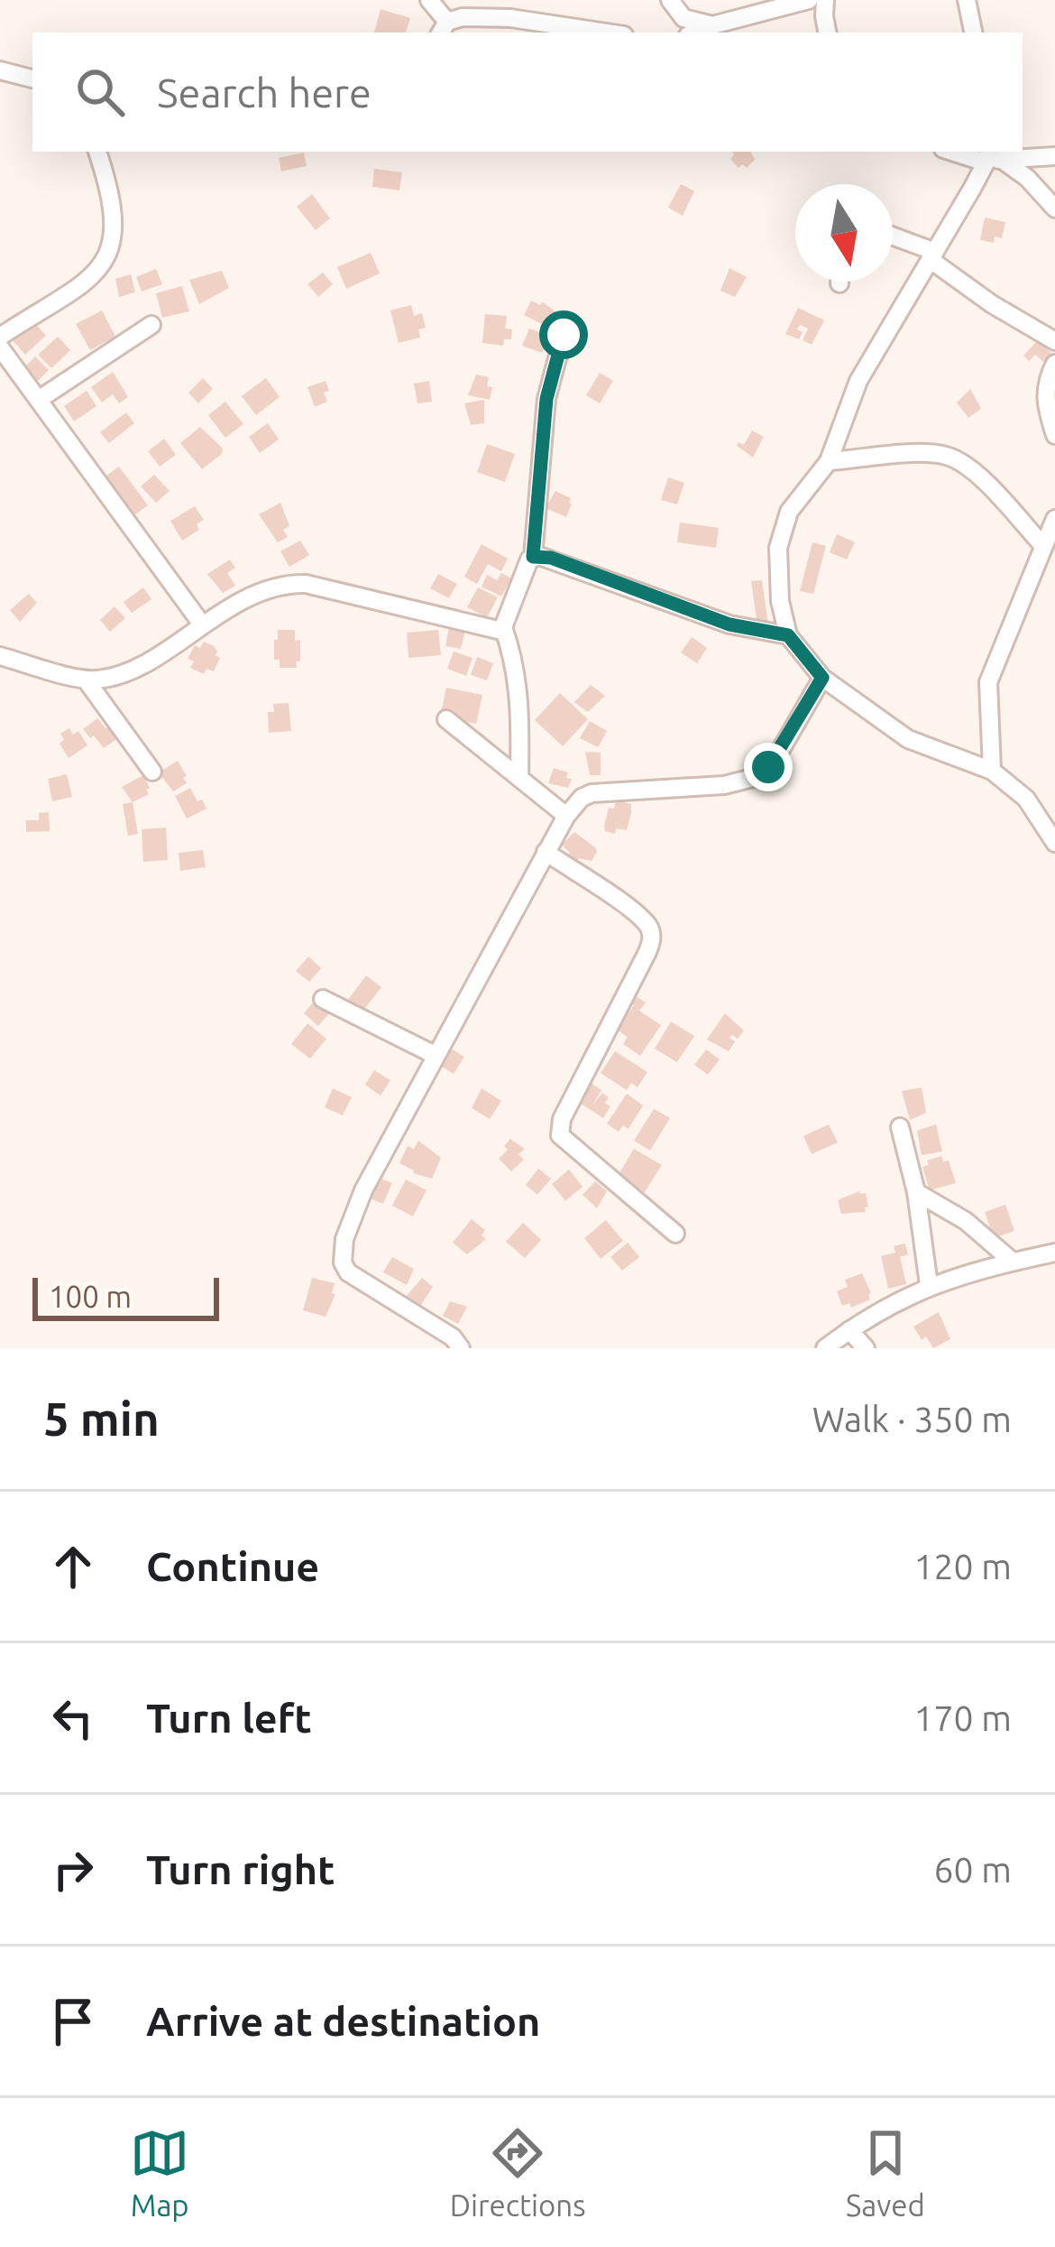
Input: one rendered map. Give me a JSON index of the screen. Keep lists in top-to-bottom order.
{
  "scale_bar": "100 m",
  "north": "bottom",
  "page": {
    "search": "Search here",
    "scale": "100 m",
    "heading": ["5 min", "Walk · 350 m"],
    "list": [
      ["Continue", "120 m"],
      ["Turn left", "170 m"],
      ["Turn right", "60 m"],
      "Arrive at destination"
    ],
    "nav": ["Map", "Directions", "Saved"]
  }
}
